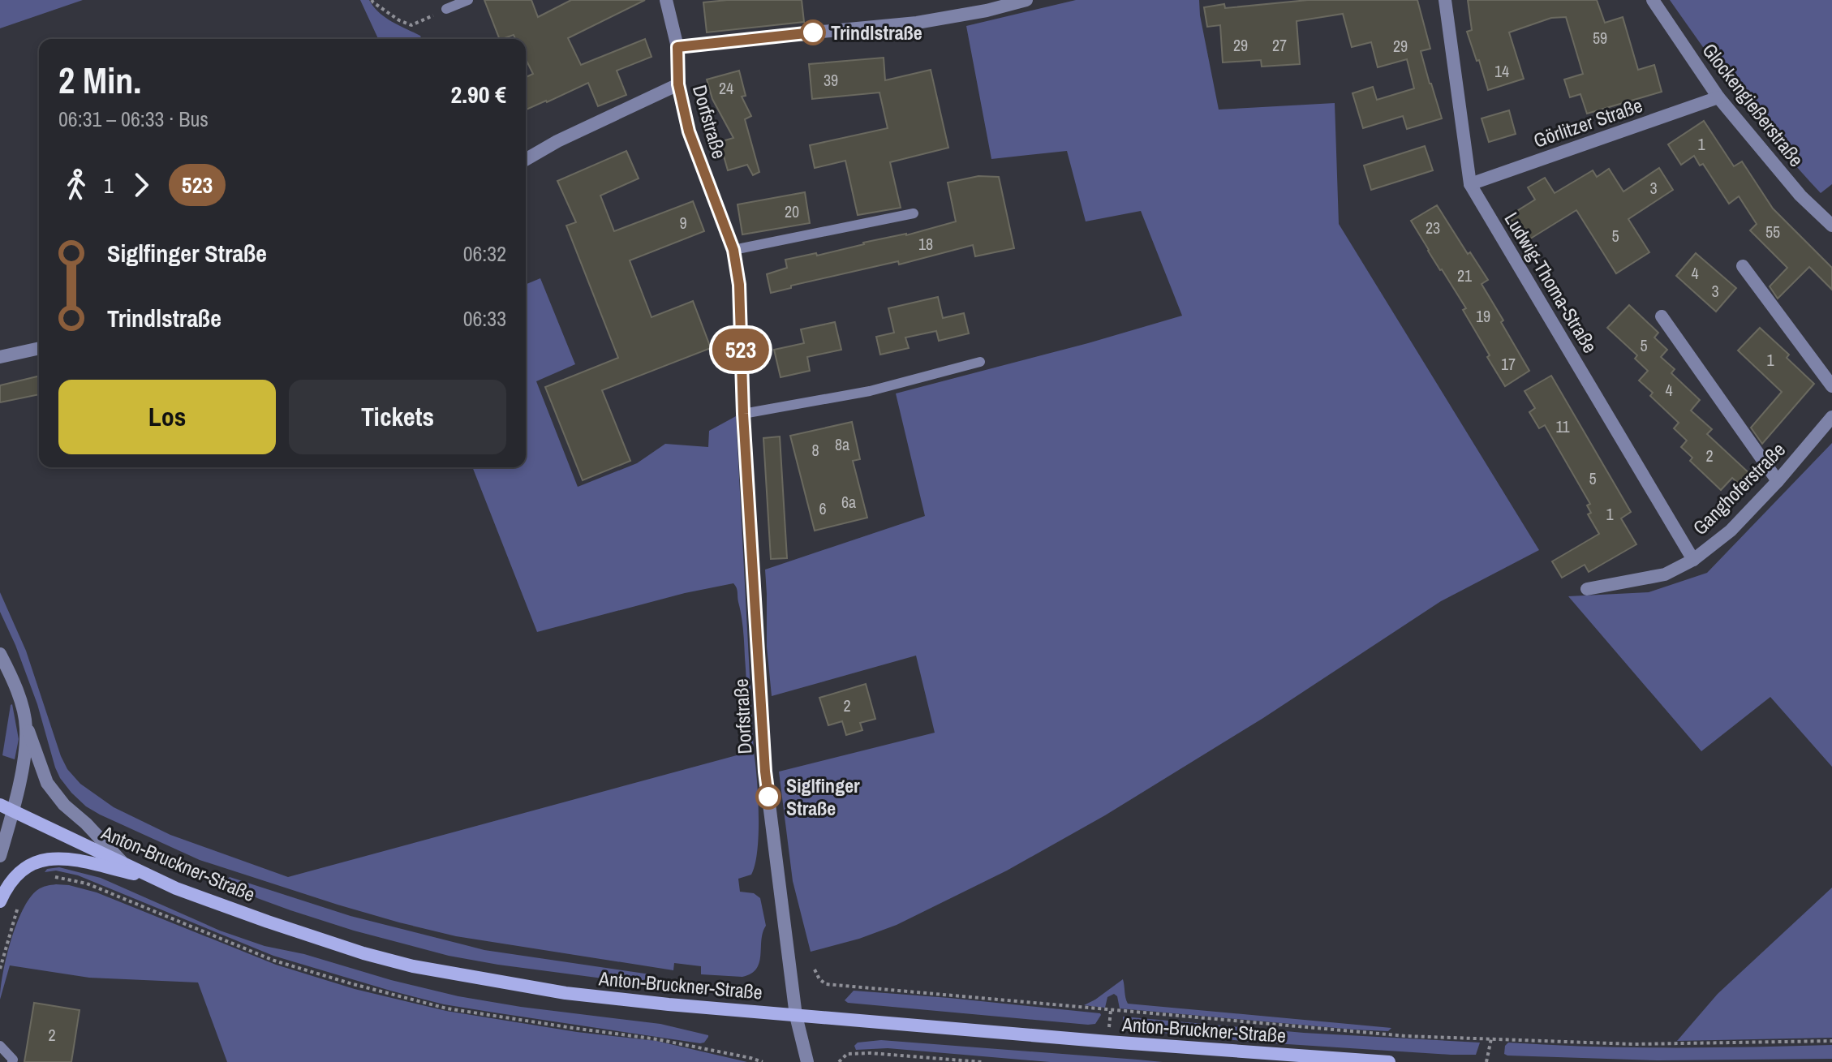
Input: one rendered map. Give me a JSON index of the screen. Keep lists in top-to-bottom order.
{
  "streets": {
    "main road": ["Anton-Bruckner-Straße"],
    "street": [
      "Glockengießerstraße",
      "Dorfstraße",
      "Görlitzer Straße",
      "Ludwig-Thoma-Straße",
      "Ganghoferstraße"
    ]
  },
  "crossings": [
    ["Glockengießerstraße", "Görlitzer Straße"],
    ["Dorfstraße", "Anton-Bruckner-Straße"],
    ["Görlitzer Straße", "Ludwig-Thoma-Straße"],
    ["Ludwig-Thoma-Straße", "Ganghoferstraße"]
  ],
  "places": ["Trindlstraße", "Siglfinger Straße"],
  "lines": ["bus line 523"],
  "house_numbers": [
    "59",
    "29",
    "27",
    "29",
    "14",
    "39",
    "24",
    "1",
    "3",
    "20",
    "9",
    "23",
    "55",
    "5",
    "18",
    "4",
    "21",
    "3",
    "19",
    "5",
    "1",
    "17",
    "4",
    "11",
    "8a",
    "8",
    "2",
    "5",
    "6a",
    "6",
    "1",
    "2",
    "2"
  ],
  "page": {
    "on_map": "523",
    "heading": ["2 Min.", "06:31 – 06:33 · Bus", "2.90 €"],
    "legs": ["1", "523"],
    "list": [
      {
        "name": "Siglfinger Straße",
        "value": "06:32"
      },
      {
        "name": "Trindlstraße",
        "value": "06:33"
      }
    ],
    "buttons": ["Los", "Tickets"]
  }
}
